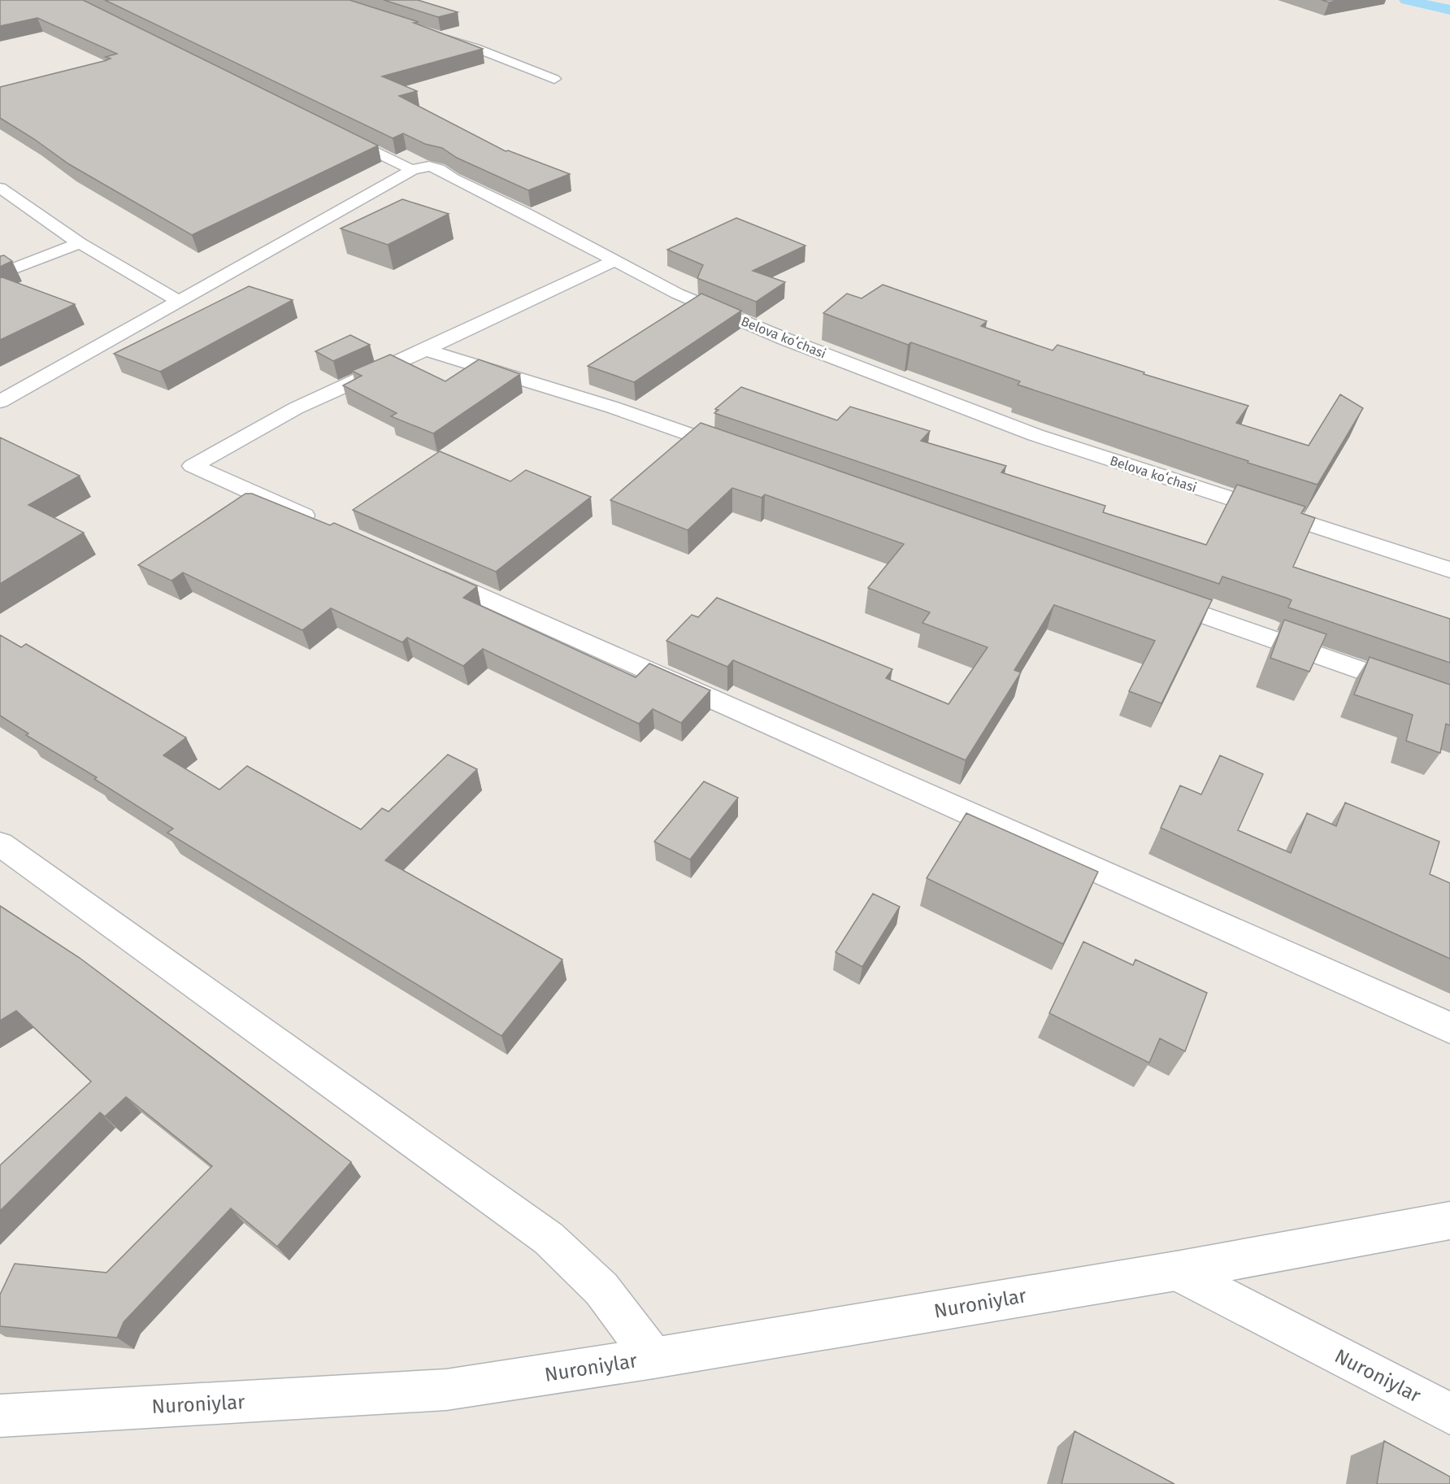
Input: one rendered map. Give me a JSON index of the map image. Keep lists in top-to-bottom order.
{
  "streets": {
    "street": ["Belova koʻchasi", "Nuroniylar"]
  }
}
